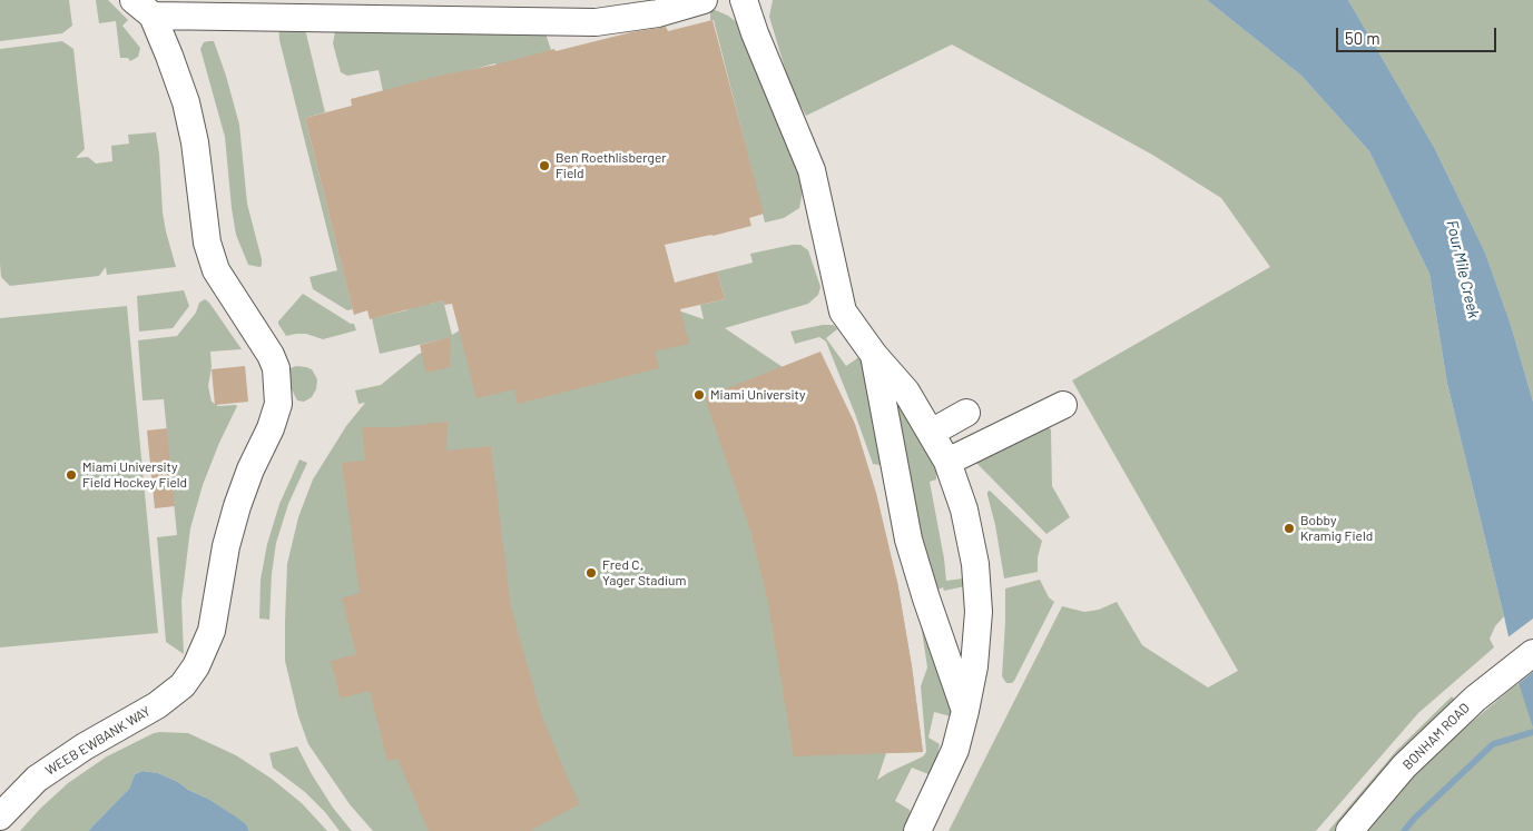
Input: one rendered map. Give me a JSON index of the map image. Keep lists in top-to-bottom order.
{
  "streets": {
    "street": ["BONHAM ROAD", "WEEB EWBANK WAY"]
  },
  "water": ["Four Mile Creek"],
  "places": [
    "Ben Roethlisberger Field",
    "Miami University",
    "Miami University Field Hockey Field",
    "Bobby Kramig Field",
    "Fred C. Yager Stadium"
  ],
  "scale_bar": "50 m"
}
